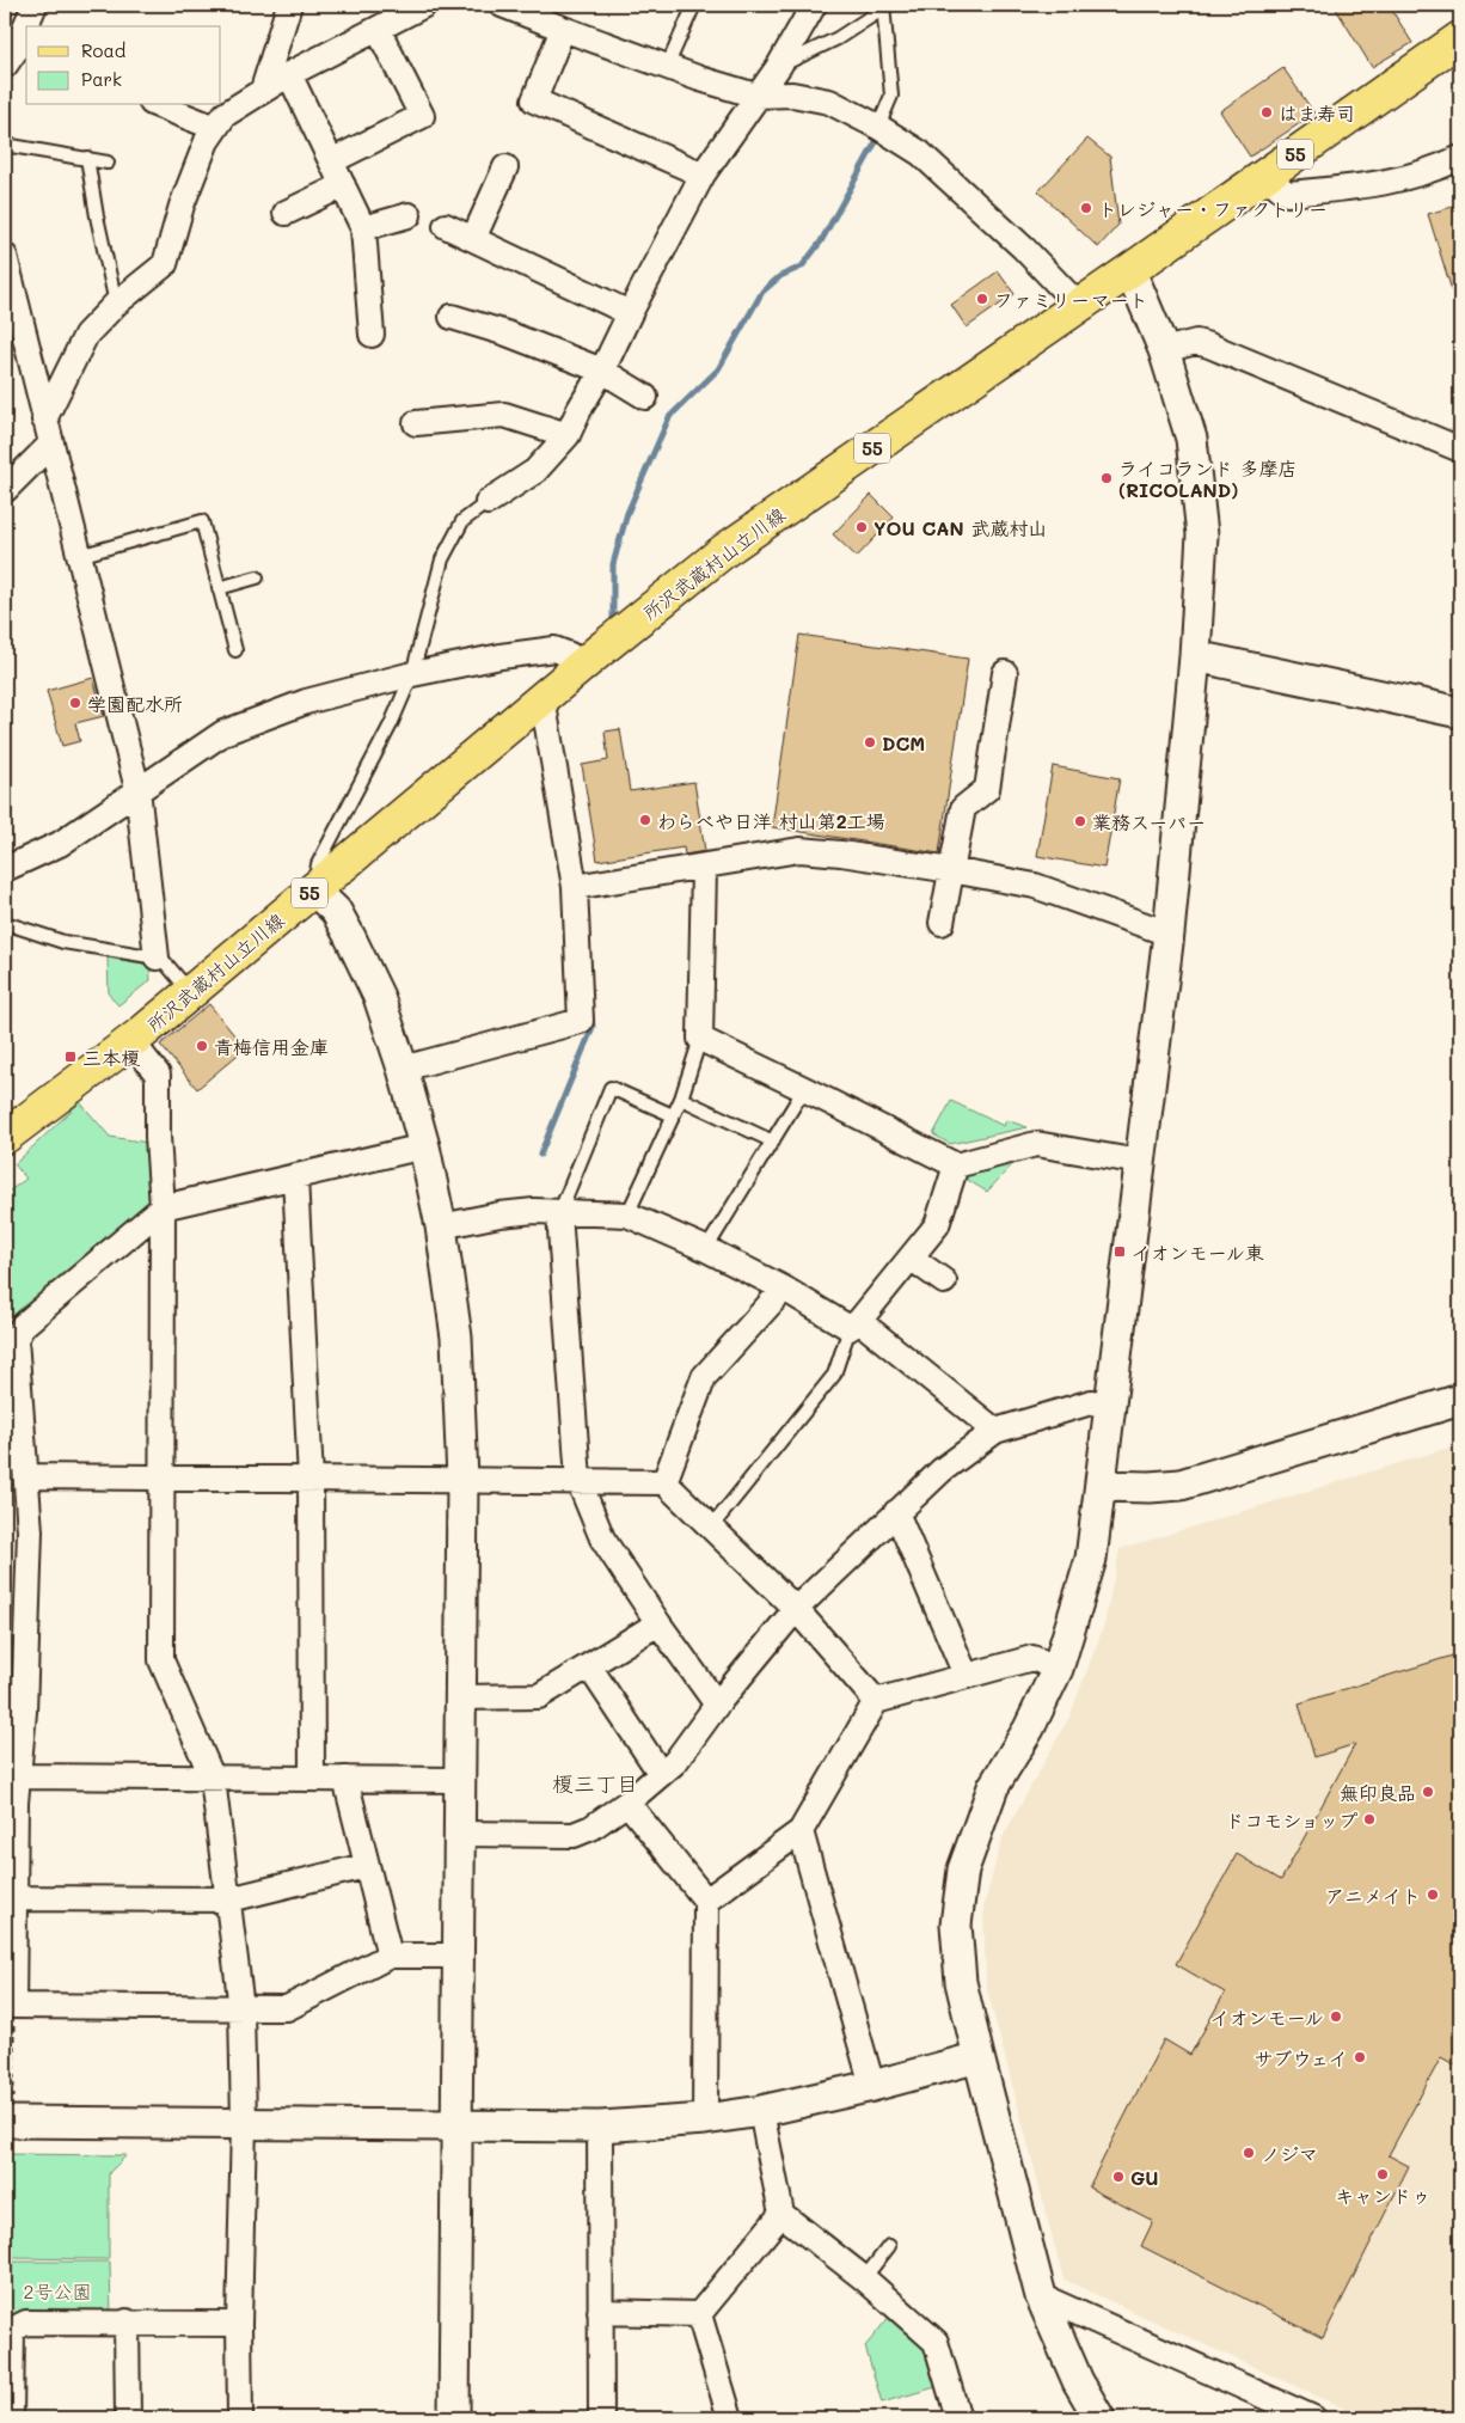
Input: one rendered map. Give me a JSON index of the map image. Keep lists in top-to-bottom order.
{
  "streets": {
    "main road": ["55", "所沢武蔵村山立川線"]
  },
  "districts": ["榎三丁目"],
  "parks": ["2号公園"],
  "places": {
    "other": [
      "はま寿司",
      "トレジャー・ファクトリー",
      "ファミリーマート",
      "ライコランド 多摩店 (RICOLAND)",
      "YOU CAN 武蔵村山",
      "学園配水所",
      "DCM",
      "わらべや日洋 村山第2工場",
      "業務スーパー",
      "青梅信用金庫",
      "無印良品",
      "ドコモショップ",
      "アニメイト",
      "イオンモール",
      "サブウェイ",
      "ノジマ",
      "キャンドゥ",
      "GU"
    ],
    "transit": ["三本榎", "イオンモール東"]
  },
  "legend": ["Road", "Park"]
}
